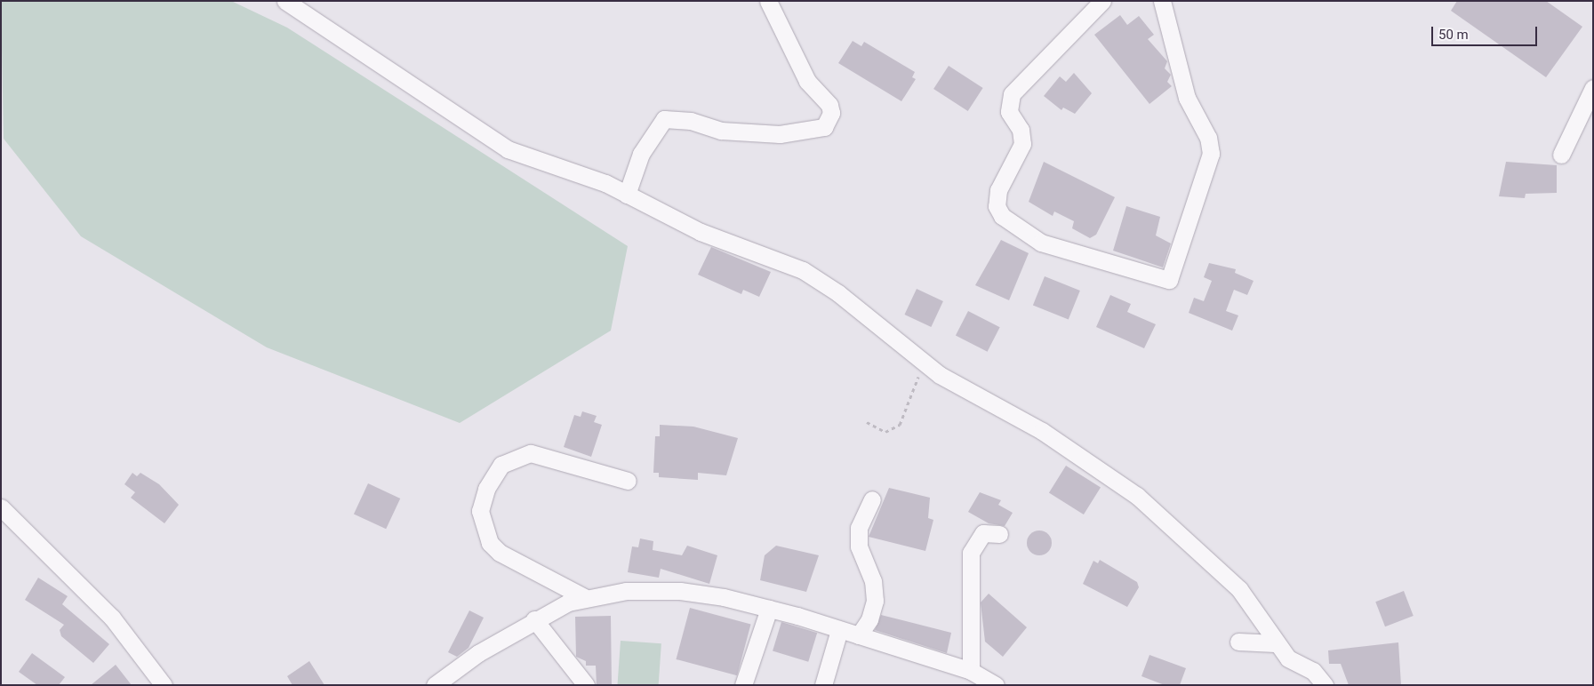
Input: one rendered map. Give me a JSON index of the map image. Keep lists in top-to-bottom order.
{
  "scale_bar": "50 m"
}
